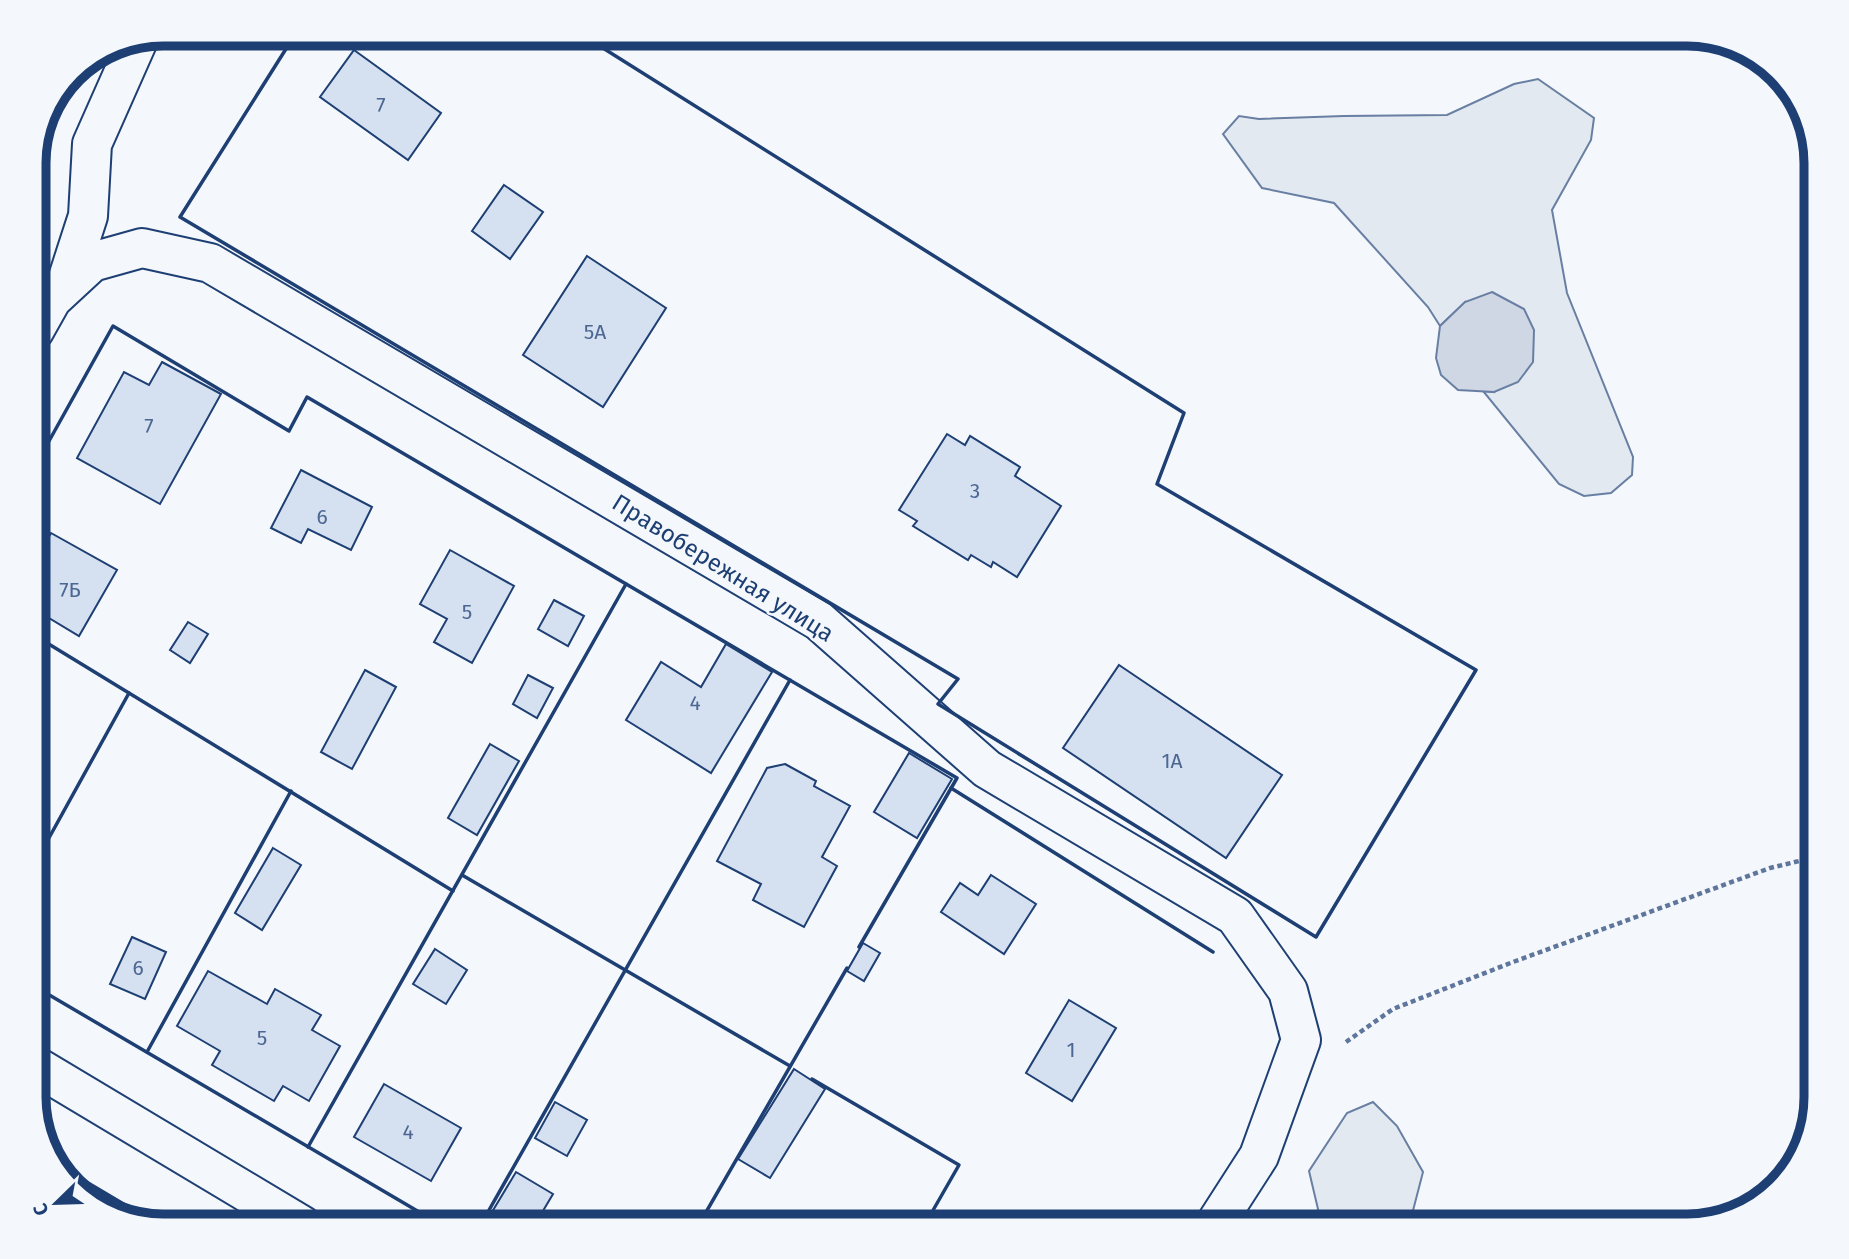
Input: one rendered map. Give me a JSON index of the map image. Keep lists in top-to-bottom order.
{
  "streets": {
    "street": ["Правобережная улица"]
  },
  "house_numbers": [
    "7",
    "5А",
    "7",
    "3",
    "6",
    "7Б",
    "5",
    "4",
    "1А",
    "6",
    "5",
    "1",
    "4"
  ],
  "north": "bottom left"
}
